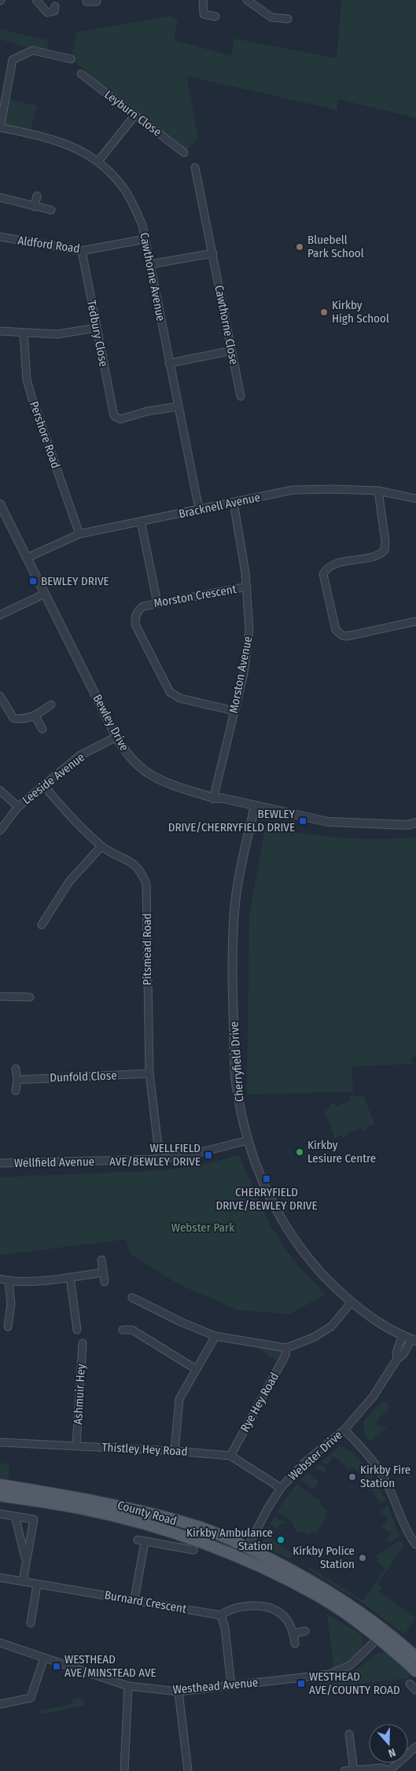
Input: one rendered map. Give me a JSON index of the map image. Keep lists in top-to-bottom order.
{
  "streets": {
    "main road": ["County Road"],
    "street": [
      "Leyburn Close",
      "Aldford Road",
      "Cawthorne Avenue",
      "Cawthorne Close",
      "Tedbury Close",
      "Pershore Road",
      "Bracknell Avenue",
      "Morston Crescent",
      "Morston Avenue",
      "Bewley Drive",
      "Leeside Avenue",
      "Pitsmead Road",
      "Cherryfield Drive",
      "Dunfold Close",
      "Wellfield Avenue",
      "Ashmuir Hey",
      "Rye Hey Road",
      "Thistley Hey Road",
      "Webster Drive",
      "Burnard Crescent",
      "Westhead Avenue"
    ]
  },
  "crossings": [
    ["Aldford Road", "Cawthorne Avenue"],
    ["Aldford Road", "Tedbury Close"],
    ["Cawthorne Avenue", "Tedbury Close"],
    ["Cawthorne Avenue", "Bracknell Avenue"],
    ["Pershore Road", "Bracknell Avenue"],
    ["Bracknell Avenue", "Morston Avenue"],
    ["Bracknell Avenue", "Bewley Drive"],
    ["Morston Crescent", "Morston Avenue"],
    ["Morston Avenue", "Bewley Drive"],
    ["Bewley Drive", "Leeside Avenue"],
    ["Bewley Drive", "Cherryfield Drive"],
    ["Leeside Avenue", "Pitsmead Road"],
    ["Pitsmead Road", "Dunfold Close"],
    ["Pitsmead Road", "Wellfield Avenue"],
    ["Cherryfield Drive", "Wellfield Avenue"],
    ["Cherryfield Drive", "Webster Drive"],
    ["Ashmuir Hey", "Thistley Hey Road"],
    ["Rye Hey Road", "Thistley Hey Road"],
    ["Thistley Hey Road", "Webster Drive"],
    ["Webster Drive", "County Road"],
    ["County Road", "Westhead Avenue"]
  ],
  "parks": ["Webster Park"],
  "places": {
    "other": [
      "Bluebell Park School",
      "Kirkby High School",
      "Kirkby Lesiure Centre",
      "Kirkby Fire Station",
      "Kirkby Ambulance Station",
      "Kirkby Police Station"
    ],
    "transit": [
      "BEWLEY DRIVE",
      "BEWLEY DRIVE/CHERRYFIELD DRIVE",
      "WELLFIELD AVE/BEWLEY DRIVE",
      "CHERRYFIELD DRIVE/BEWLEY DRIVE",
      "WESTHEAD AVE/MINSTEAD AVE",
      "WESTHEAD AVE/COUNTY ROAD"
    ]
  },
  "north": "bottom"
}
